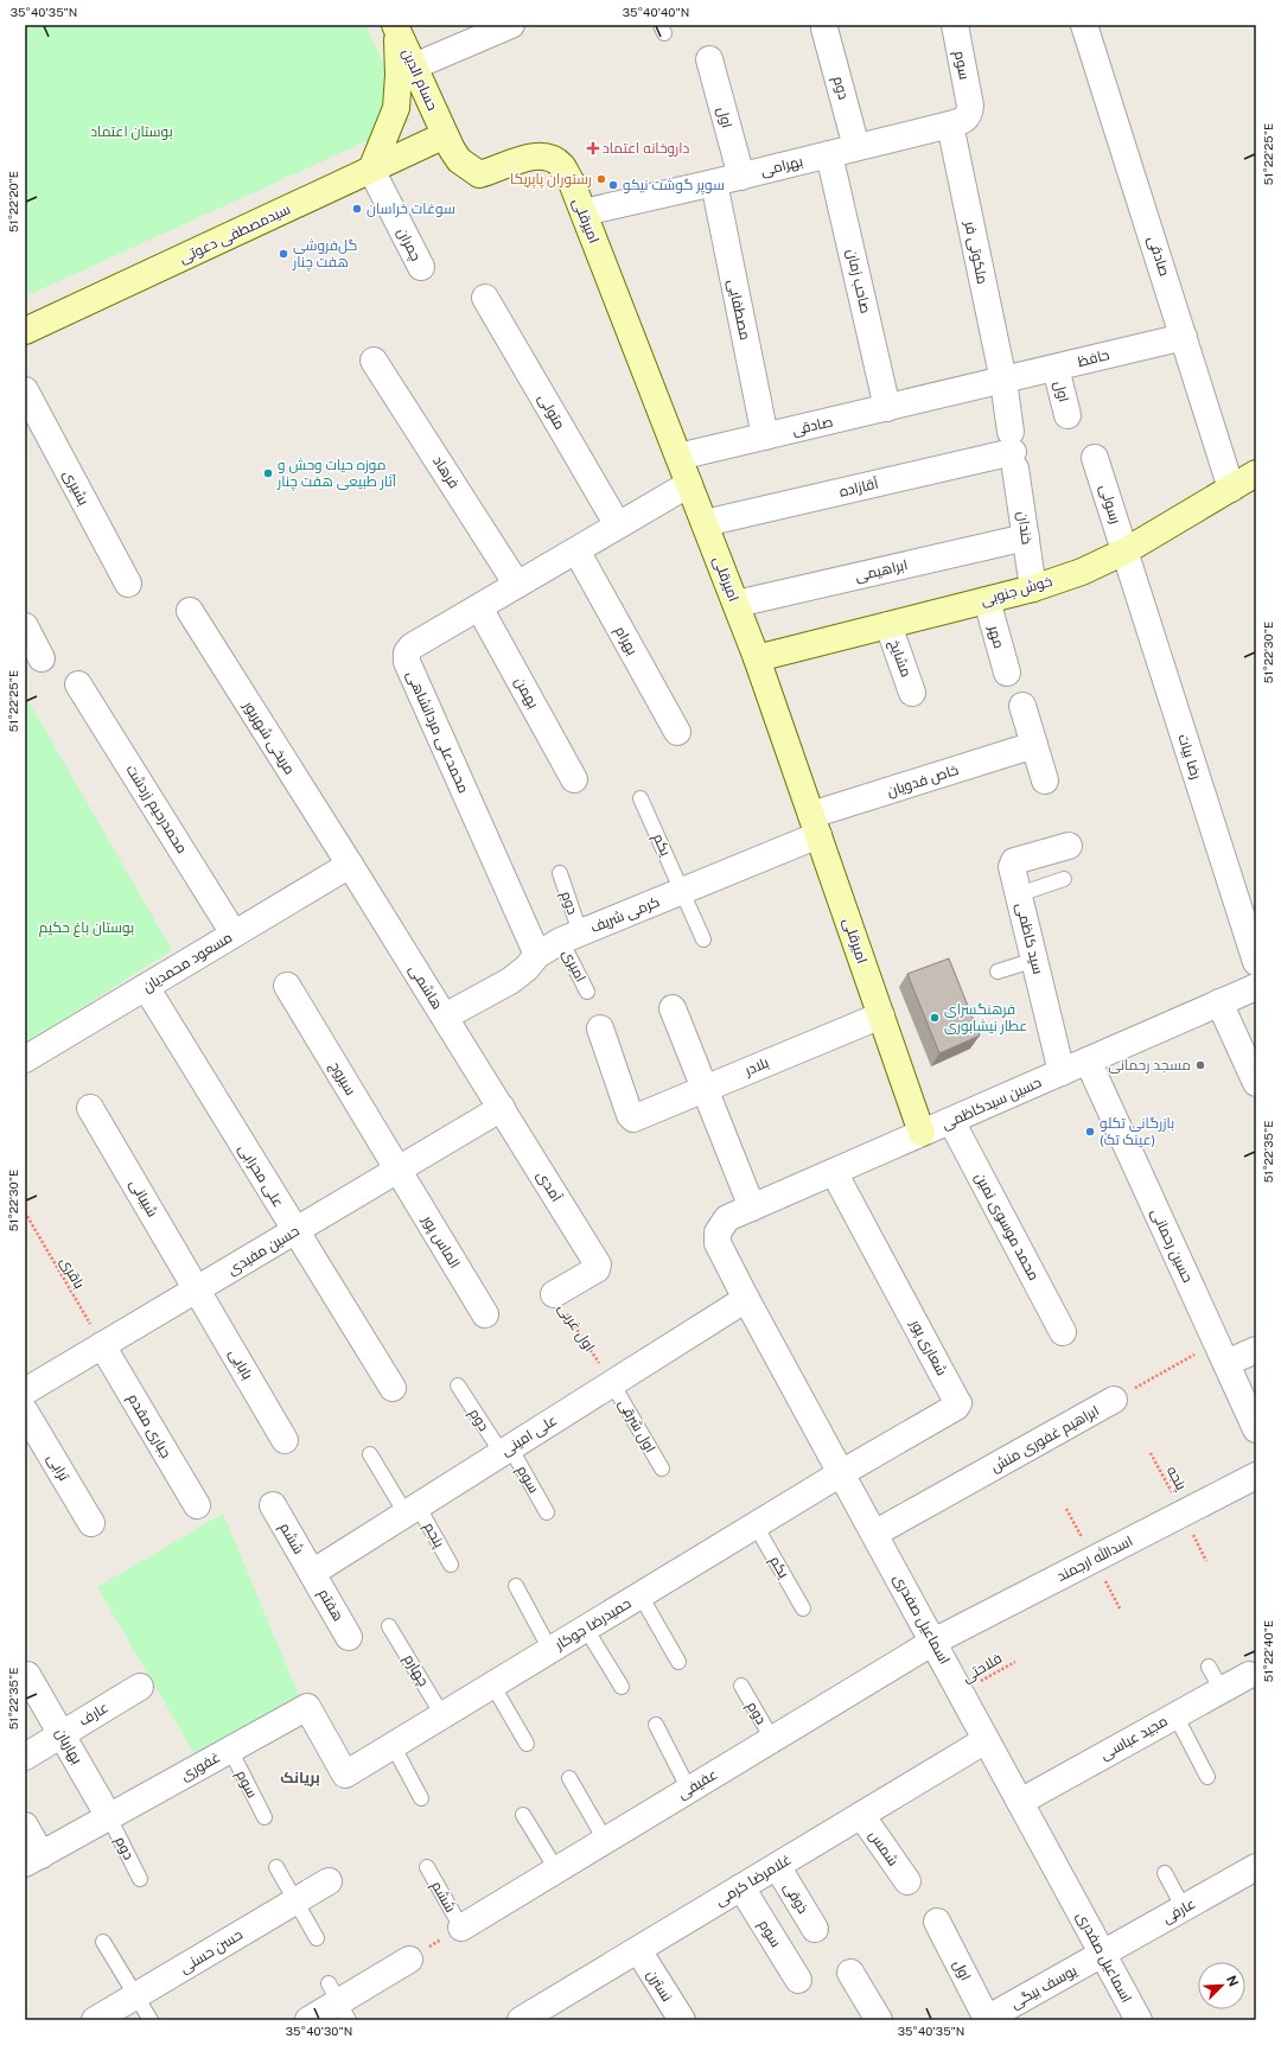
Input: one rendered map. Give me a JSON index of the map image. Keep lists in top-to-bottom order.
{
  "streets": {
    "main road": [
      "حسام الدین",
      "امیرقلی",
      "سیدمصطفی دعوتی",
      "خوش جنوبی"
    ],
    "street": [
      "سوم",
      "دوم",
      "اول",
      "بهرامی",
      "چمران",
      "ملکوتی فر",
      "صادقی",
      "صاحب زمان",
      "مصطفایی",
      "حافظ",
      "متولی",
      "فرهاد",
      "بشیری",
      "آقازاده",
      "رسولی",
      "خندان",
      "ابراهیمی",
      "مهر",
      "بهرام",
      "مشایخ",
      "بهمن",
      "محمدعلی مردانشاهی",
      "مریخی شهریور",
      "رضا بیات",
      "خاص فدویان",
      "محمدرحیم زردشت",
      "کرمی شریف",
      "سید کاظمی",
      "مسعود محمدیان",
      "هاشمی",
      "بلادر",
      "سیروج",
      "حسین سیدکاظمی",
      "علی محرابی",
      "آمدی",
      "شیبانی",
      "محمد موسوی نمین",
      "الماس پور",
      "حسین رحمانی",
      "حسین مفیدی",
      "اول غربی",
      "شعاری پور",
      "بابایی",
      "جباری مقدم",
      "علی امینی",
      "ابراهیم غفوری منش",
      "ترابی",
      "ششم",
      "اسدالله ارجمند",
      "هفتم",
      "اسماعیل صفدری",
      "حمیدرضا جوکار",
      "عارف",
      "مجید عباسی",
      "بهاریان",
      "غفوری",
      "عفیفی",
      "شمس",
      "غلامرضا کرمی",
      "ذوقی",
      "عارفی",
      "حسن حسنی",
      "نسترن",
      "یوسف بیگی"
    ],
    "lane": [
      "یکم",
      "امیری",
      "اول شرقی",
      "پنجم",
      "چهارم"
    ],
    "path": ["باقری", "پنجه", "فلاحتی"]
  },
  "crossings": [
    ["سوم", "دوم"],
    ["سوم", "بهرامی"],
    ["سوم", "علی امینی"],
    ["سوم", "غفوری"],
    ["سوم", "غلامرضا کرمی"],
    ["حسام الدین", "امیرقلی"],
    ["حسام الدین", "سیدمصطفی دعوتی"],
    ["دوم", "بهرامی"],
    ["دوم", "کرمی شریف"],
    ["دوم", "امیری"],
    ["دوم", "علی امینی"],
    ["دوم", "بهاریان"],
    ["دوم", "غفوری"],
    ["دوم", "عفیفی"],
    ["اول", "بهرامی"],
    ["اول", "حافظ"],
    ["اول", "یوسف بیگی"],
    ["بهرامی", "امیرقلی"],
    ["بهرامی", "ملکوتی فر"],
    ["بهرامی", "صاحب زمان"],
    ["بهرامی", "مصطفایی"],
    ["امیرقلی", "سیدمصطفی دعوتی"],
    ["امیرقلی", "صادقی"],
    ["امیرقلی", "آقازاده"],
    ["امیرقلی", "ابراهیمی"],
    ["امیرقلی", "خوش جنوبی"],
    ["امیرقلی", "محمدعلی مردانشاهی"],
    ["امیرقلی", "خاص فدویان"],
    ["امیرقلی", "کرمی شریف"],
    ["امیرقلی", "بلادر"],
    ["امیرقلی", "حسین سیدکاظمی"],
    ["سیدمصطفی دعوتی", "چمران"],
    ["ملکوتی فر", "صادقی"],
    ["ملکوتی فر", "حافظ"],
    ["ملکوتی فر", "خندان"],
    ["صادقی", "صاحب زمان"],
    ["صادقی", "مصطفایی"],
    ["صادقی", "حافظ"],
    ["صادقی", "خندان"],
    ["صادقی", "خوش جنوبی"],
    ["حافظ", "خندان"],
    ["متولی", "محمدعلی مردانشاهی"],
    ["فرهاد", "محمدعلی مردانشاهی"],
    ["آقازاده", "خندان"],
    ["رسولی", "خوش جنوبی"],
    ["رسولی", "رضا بیات"],
    ["خندان", "ابراهیمی"],
    ["خندان", "خوش جنوبی"],
    ["خوش جنوبی", "مهر"],
    ["خوش جنوبی", "مشایخ"],
    ["خوش جنوبی", "رضا بیات"],
    ["بهرام", "محمدعلی مردانشاهی"],
    ["بهمن", "محمدعلی مردانشاهی"],
    ["محمدعلی مردانشاهی", "کرمی شریف"],
    ["مریخی شهریور", "مسعود محمدیان"],
    ["مریخی شهریور", "هاشمی"],
    ["خاص فدویان", "کرمی شریف"],
    ["محمدرحیم زردشت", "مسعود محمدیان"],
    ["یکم", "کرمی شریف"],
    ["یکم", "حمیدرضا جوکار"],
    ["کرمی شریف", "امیری"],
    ["کرمی شریف", "هاشمی"],
    ["سید کاظمی", "حسین سیدکاظمی"],
    ["مسعود محمدیان", "هاشمی"],
    ["مسعود محمدیان", "علی محرابی"],
    ["هاشمی", "آمدی"],
    ["هاشمی", "حسین مفیدی"],
    ["سیروج", "الماس پور"],
    ["سیروج", "حسین مفیدی"],
    ["حسین سیدکاظمی", "محمد موسوی نمین"],
    ["حسین سیدکاظمی", "حسین رحمانی"],
    ["حسین سیدکاظمی", "شعاری پور"],
    ["حسین سیدکاظمی", "اسماعیل صفدری"],
    ["علی محرابی", "حسین مفیدی"],
    ["آمدی", "حسین مفیدی"],
    ["آمدی", "اول غربی"],
    ["شیبانی", "حسین مفیدی"],
    ["شیبانی", "بابایی"],
    ["الماس پور", "حسین مفیدی"],
    ["حسین رحمانی", "ابراهیم غفوری منش"],
    ["حسین مفیدی", "باقری"],
    ["حسین مفیدی", "بابایی"],
    ["حسین مفیدی", "جباری مقدم"],
    ["باقری", "جباری مقدم"],
    ["اول غربی", "اول شرقی"],
    ["اول غربی", "علی امینی"],
    ["شعاری پور", "اسماعیل صفدری"],
    ["شعاری پور", "حمیدرضا جوکار"],
    ["اول شرقی", "علی امینی"],
    ["علی امینی", "پنجم"],
    ["علی امینی", "ششم"],
    ["علی امینی", "هفتم"],
    ["علی امینی", "اسماعیل صفدری"],
    ["ابراهیم غفوری منش", "اسماعیل صفدری"],
    ["پنجه", "اسدالله ارجمند"],
    ["ششم", "هفتم"],
    ["ششم", "عفیفی"],
    ["اسدالله ارجمند", "اسماعیل صفدری"],
    ["اسدالله ارجمند", "عفیفی"],
    ["اسماعیل صفدری", "حمیدرضا جوکار"],
    ["اسماعیل صفدری", "فلاحتی"],
    ["اسماعیل صفدری", "مجید عباسی"],
    ["اسماعیل صفدری", "عفیفی"],
    ["اسماعیل صفدری", "غلامرضا کرمی"],
    ["اسماعیل صفدری", "عارفی"],
    ["اسماعیل صفدری", "یوسف بیگی"],
    ["حمیدرضا جوکار", "چهارم"],
    ["حمیدرضا جوکار", "غفوری"],
    ["عارف", "بهاریان"],
    ["بهاریان", "غفوری"],
    ["شمس", "غلامرضا کرمی"],
    ["غلامرضا کرمی", "ذوقی"],
    ["غلامرضا کرمی", "نسترن"],
    ["عارفی", "یوسف بیگی"]
  ],
  "districts": ["بریانک"],
  "parks": ["بوستان اعتماد", "بوستان باغ حکیم"],
  "places": {
    "health": ["داروخانه اعتماد"],
    "other": [
      "رستوران پاپریکا",
      "سوپر گوشت نیکو",
      "سوغات خراسان",
      "گل‌فروشی هفت چنار",
      "موزه حیات وحش و آثار طبیعی هفت چنار",
      "فرهنگسرای عطار نیشابوری",
      "مسجد رحمانی",
      "بازرگانی تکلو (عینک تک)"
    ]
  },
  "north": "top right",
  "coordinates": [
    "35°40'35\"N",
    "35°40'40\"N",
    "51°22'25\"E",
    "51°22'20\"E",
    "51°22'30\"E",
    "51°22'35\"E",
    "51°22'40\"E",
    "35°40'30\"N"
  ]
}
